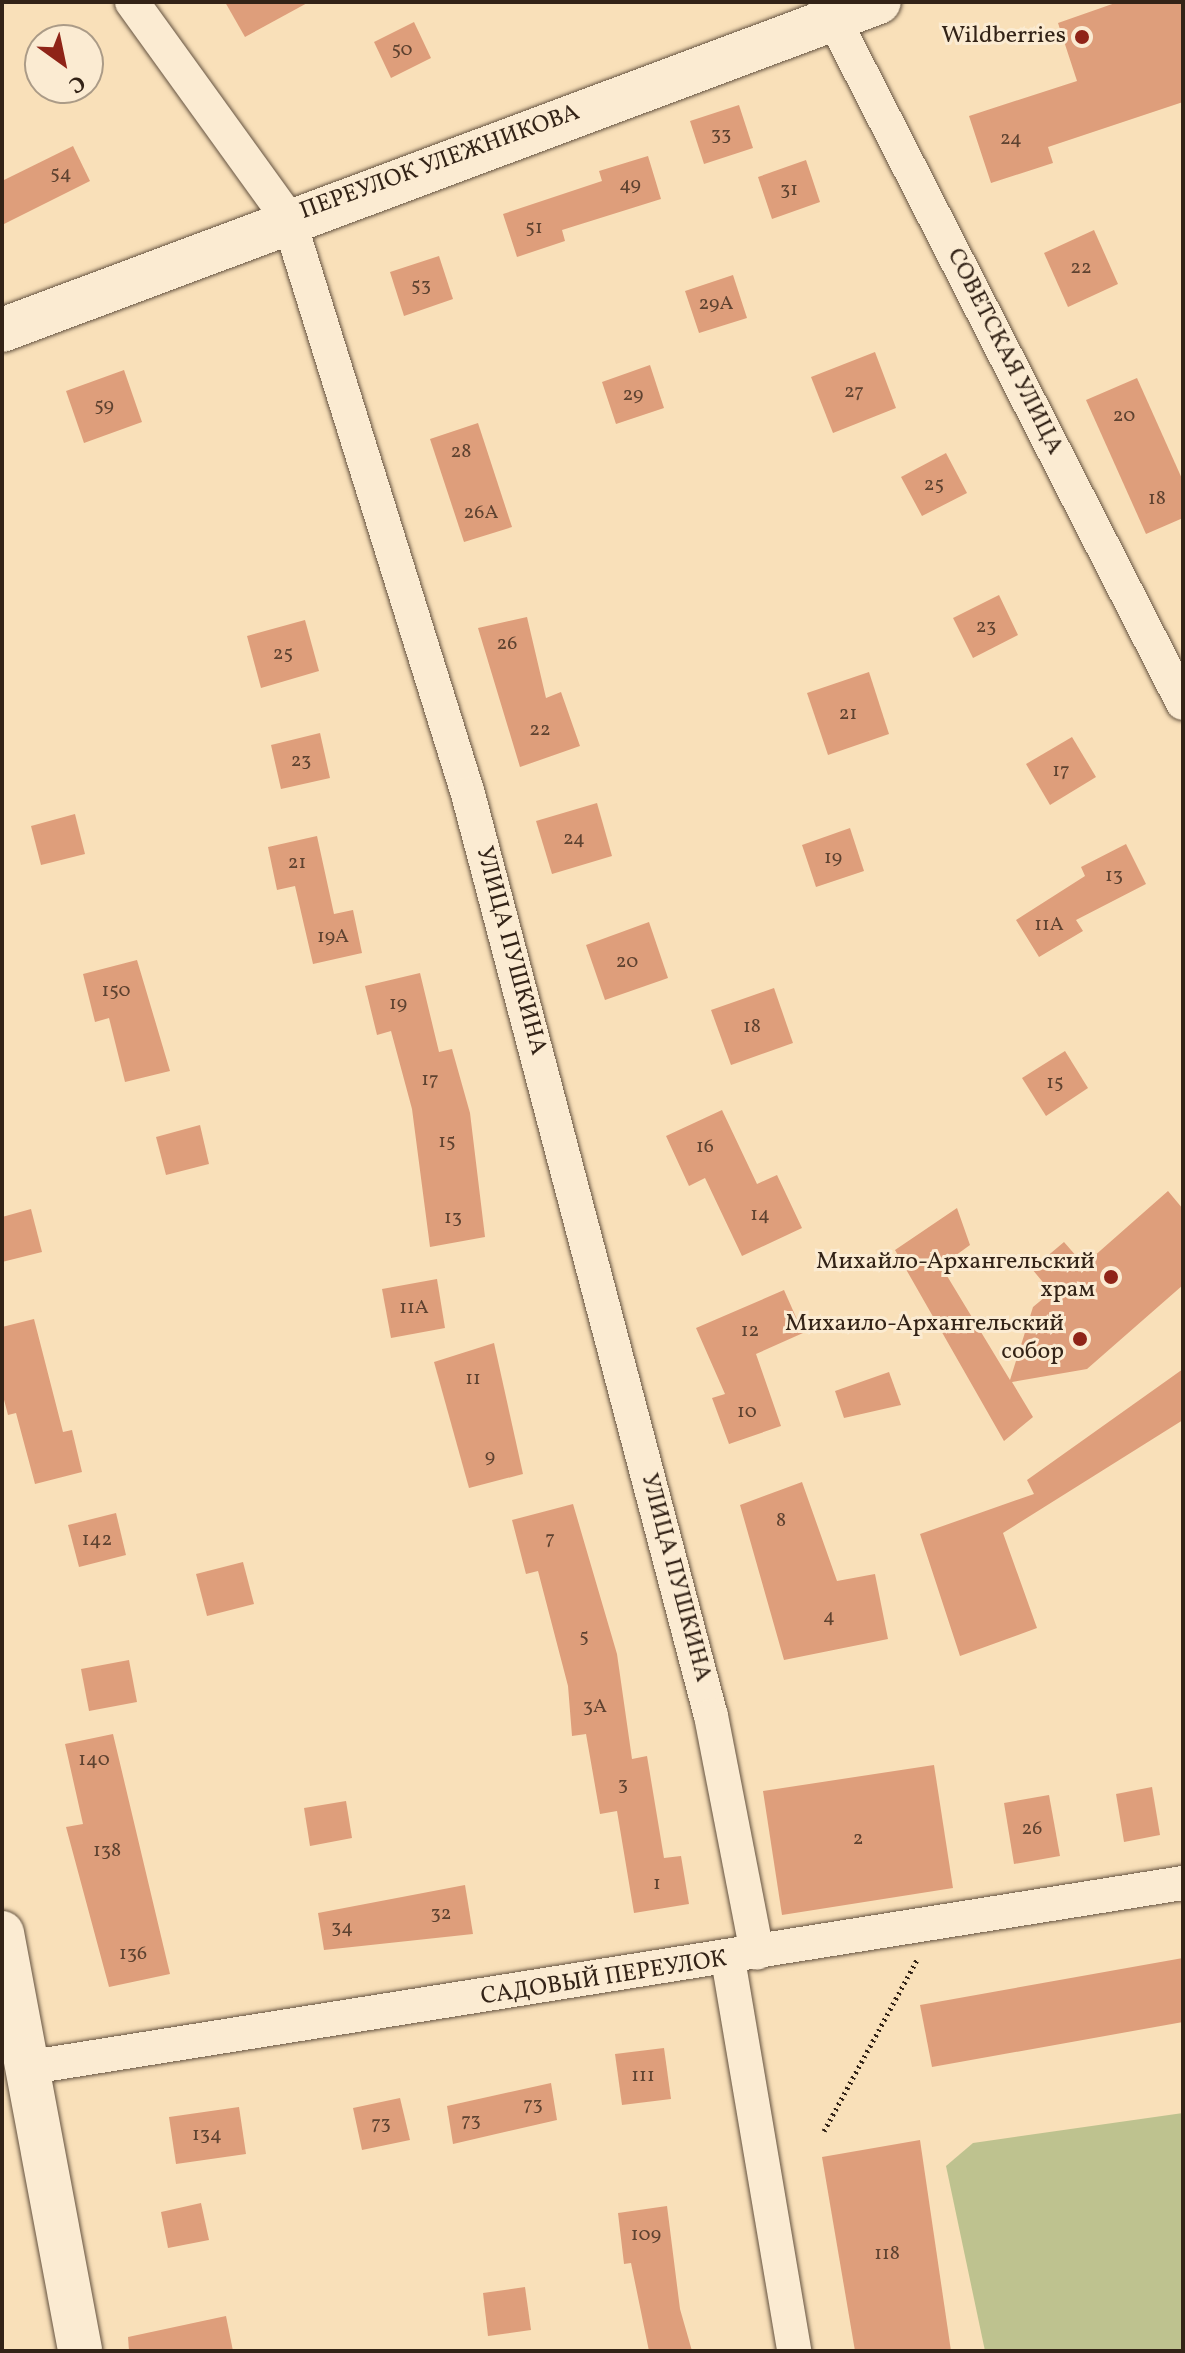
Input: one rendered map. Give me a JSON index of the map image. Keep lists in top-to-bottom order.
{
  "streets": {
    "main road": ["ПЕРЕУЛОК УЛЕЖНИКОВА"],
    "street": ["СОВЕТСКАЯ УЛИЦА", "УЛИЦА ПУШКИНА", "САДОВЫЙ ПЕРЕУЛОК"]
  },
  "crossings": [
    ["ПЕРЕУЛОК УЛЕЖНИКОВА", "СОВЕТСКАЯ УЛИЦА"],
    ["ПЕРЕУЛОК УЛЕЖНИКОВА", "УЛИЦА ПУШКИНА"],
    ["УЛИЦА ПУШКИНА", "САДОВЫЙ ПЕРЕУЛОК"]
  ],
  "places": ["Wildberries", "Михайло-Архангельский храм", "Михаило-Архангельский собор"],
  "house_numbers": [
    "50",
    "33",
    "24",
    "54",
    "49",
    "31",
    "51",
    "22",
    "53",
    "29А",
    "27",
    "29",
    "59",
    "20",
    "28",
    "25",
    "18",
    "26А",
    "23",
    "26",
    "25",
    "21",
    "22",
    "23",
    "17",
    "24",
    "19",
    "21",
    "13",
    "11А",
    "19А",
    "20",
    "150",
    "19",
    "18",
    "17",
    "15",
    "15",
    "16",
    "14",
    "13",
    "11А",
    "12",
    "11",
    "10",
    "9",
    "8",
    "7",
    "142",
    "4",
    "5",
    "3А",
    "140",
    "3",
    "26",
    "2",
    "138",
    "1",
    "32",
    "34",
    "136",
    "111",
    "73",
    "73",
    "73",
    "134",
    "109",
    "118"
  ],
  "north": "bottom right"
}
